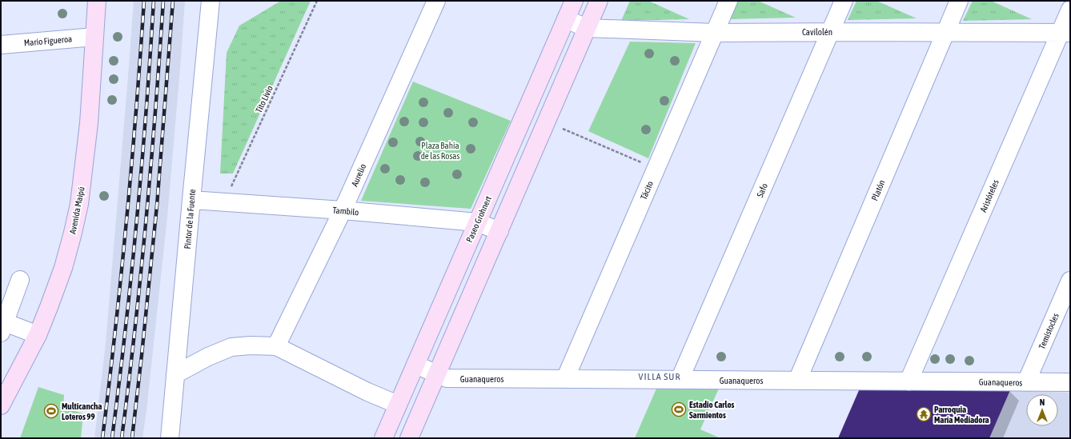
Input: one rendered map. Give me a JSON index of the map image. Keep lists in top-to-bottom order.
{
  "streets": {
    "street": [
      "Cavilolén",
      "Mario Figueroa",
      "Aurelio",
      "Tácito",
      "Safo",
      "Platón",
      "Aristóteles",
      "Avenida Maipú",
      "Tambilo",
      "Pintor de la Fuente",
      "Paseo Grohnert",
      "Temístocles",
      "Guanaqueros"
    ],
    "path": ["Tito Livio"]
  },
  "crossings": [
    ["Cavilolén", "Tácito"],
    ["Cavilolén", "Safo"],
    ["Cavilolén", "Platón"],
    ["Cavilolén", "Aristóteles"],
    ["Cavilolén", "Paseo Grohnert"],
    ["Mario Figueroa", "Avenida Maipú"],
    ["Tito Livio", "Tambilo"],
    ["Aurelio", "Tambilo"],
    ["Tácito", "Guanaqueros"],
    ["Safo", "Guanaqueros"],
    ["Platón", "Guanaqueros"],
    ["Aristóteles", "Guanaqueros"],
    ["Tambilo", "Pintor de la Fuente"],
    ["Tambilo", "Paseo Grohnert"],
    ["Paseo Grohnert", "Guanaqueros"],
    ["Temístocles", "Guanaqueros"]
  ],
  "districts": ["VILLA SUR"],
  "parks": ["Plaza Bahía de las Rosas"],
  "places": {
    "sports": ["Estadio Carlos Sarmientos", "Multicancha Loteros 99"],
    "temple": ["Parroquia María Mediadora"]
  },
  "north": "top"
}
